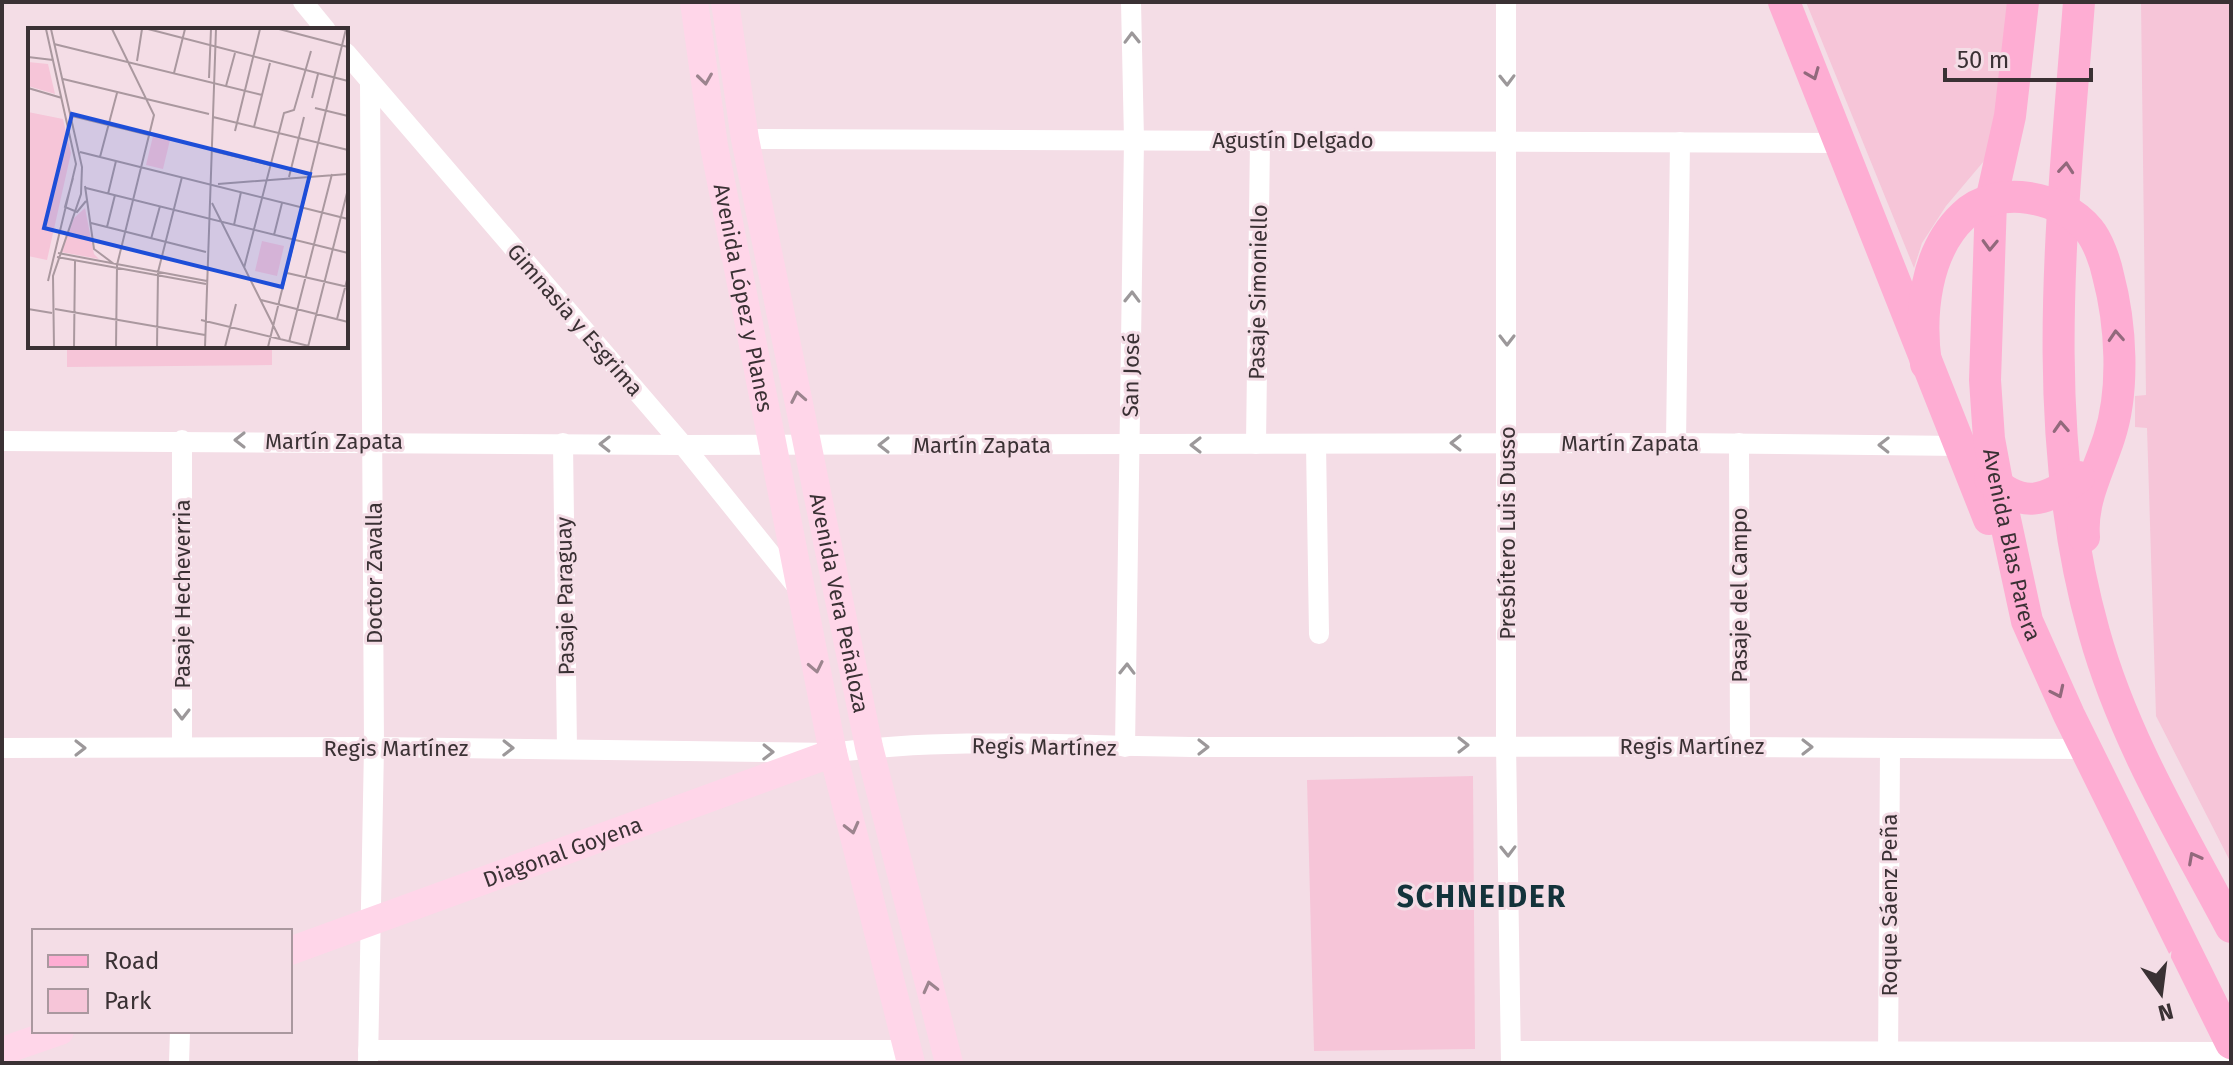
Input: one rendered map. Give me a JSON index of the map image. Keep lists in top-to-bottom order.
{
  "streets": {
    "main road": [
      "Avenida López y Planes",
      "Avenida Blas Parera",
      "Avenida Vera Peñaloza",
      "Diagonal Goyena"
    ],
    "street": [
      "Agustín Delgado",
      "Pasaje Simoniello",
      "Gimnasia y Esgrima",
      "San José",
      "Martín Zapata",
      "Presbítero Luis Dusso",
      "Doctor Zavalla",
      "Pasaje Hecheverria",
      "Pasaje del Campo",
      "Pasaje Paraguay",
      "Regis Martínez",
      "Roque Sáenz Peña"
    ]
  },
  "crossings": [
    ["Agustín Delgado", "Pasaje Simoniello"],
    ["Agustín Delgado", "San José"],
    ["Agustín Delgado", "Presbítero Luis Dusso"],
    ["Agustín Delgado", "Avenida Vera Peñaloza"],
    ["Pasaje Simoniello", "Martín Zapata"],
    ["Avenida López y Planes", "Gimnasia y Esgrima"],
    ["Avenida López y Planes", "Martín Zapata"],
    ["Avenida López y Planes", "Avenida Vera Peñaloza"],
    ["Gimnasia y Esgrima", "Martín Zapata"],
    ["Gimnasia y Esgrima", "Doctor Zavalla"],
    ["Gimnasia y Esgrima", "Avenida Vera Peñaloza"],
    ["San José", "Martín Zapata"],
    ["San José", "Regis Martínez"],
    ["Martín Zapata", "Presbítero Luis Dusso"],
    ["Martín Zapata", "Doctor Zavalla"],
    ["Martín Zapata", "Pasaje Hecheverria"],
    ["Martín Zapata", "Pasaje del Campo"],
    ["Martín Zapata", "Pasaje Paraguay"],
    ["Martín Zapata", "Avenida Vera Peñaloza"],
    ["Presbítero Luis Dusso", "Regis Martínez"],
    ["Avenida Blas Parera", "Regis Martínez"],
    ["Doctor Zavalla", "Regis Martínez"],
    ["Doctor Zavalla", "Diagonal Goyena"],
    ["Pasaje Hecheverria", "Regis Martínez"],
    ["Pasaje del Campo", "Regis Martínez"],
    ["Pasaje Paraguay", "Regis Martínez"],
    ["Avenida Vera Peñaloza", "Regis Martínez"],
    ["Avenida Vera Peñaloza", "Diagonal Goyena"],
    ["Regis Martínez", "Diagonal Goyena"],
    ["Regis Martínez", "Roque Sáenz Peña"]
  ],
  "one_way": [
    "San José",
    "Martín Zapata",
    "Pasaje Hecheverria",
    "Regis Martínez"
  ],
  "districts": ["SCHNEIDER"],
  "legend": ["Road", "Park"],
  "scale_bar": "50 m",
  "north": "bottom"
}
